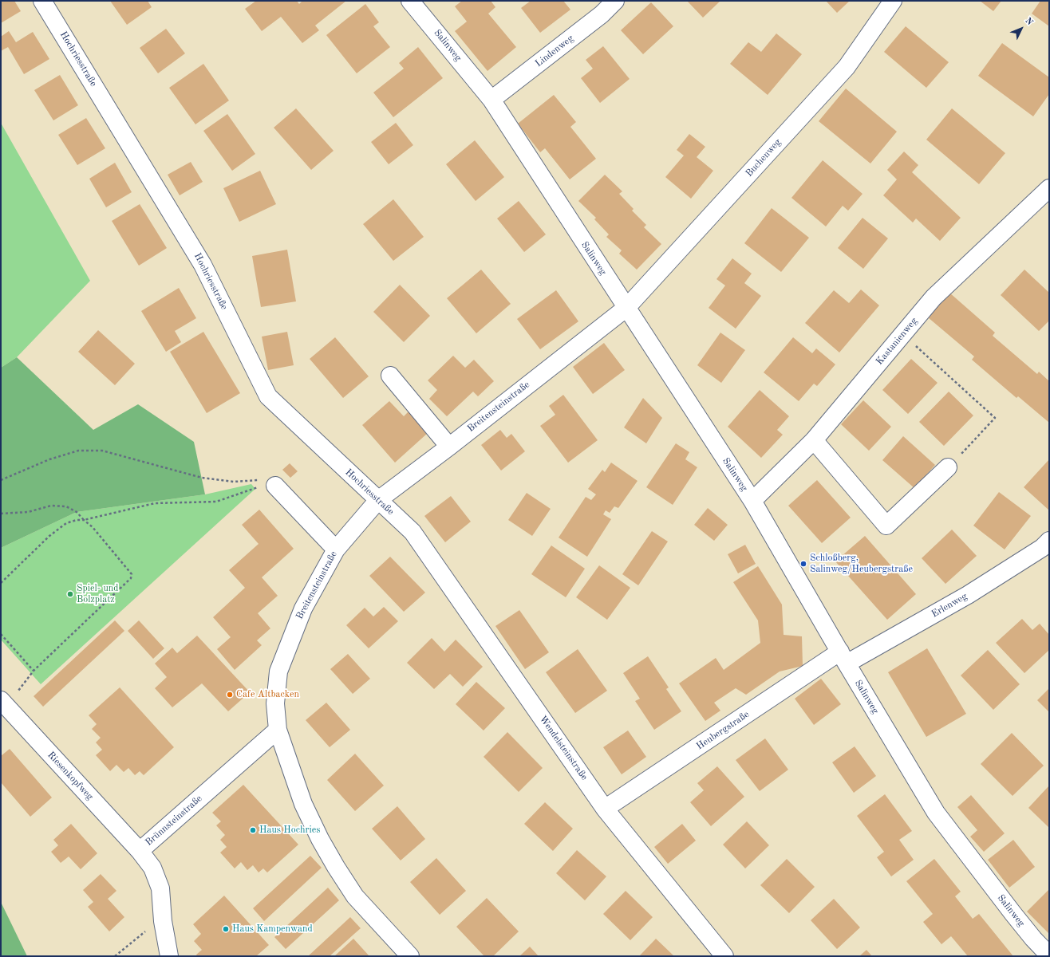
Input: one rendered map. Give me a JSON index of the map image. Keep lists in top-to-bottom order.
{
  "streets": {
    "street": [
      "Salinweg",
      "Lindenweg",
      "Hochriesstraße",
      "Buchenweg",
      "Kastanienweg",
      "Breitensteinstraße",
      "Erlenweg",
      "Heubergstraße",
      "Wendelsteinstraße",
      "Riesenkopfweg",
      "Brünnsteinstraße"
    ]
  },
  "crossings": [
    ["Salinweg", "Lindenweg"],
    ["Salinweg", "Buchenweg"],
    ["Salinweg", "Kastanienweg"],
    ["Salinweg", "Breitensteinstraße"],
    ["Salinweg", "Erlenweg"],
    ["Salinweg", "Heubergstraße"],
    ["Hochriesstraße", "Breitensteinstraße"],
    ["Hochriesstraße", "Wendelsteinstraße"],
    ["Buchenweg", "Breitensteinstraße"],
    ["Breitensteinstraße", "Brünnsteinstraße"],
    ["Erlenweg", "Heubergstraße"],
    ["Heubergstraße", "Wendelsteinstraße"],
    ["Riesenkopfweg", "Brünnsteinstraße"]
  ],
  "places": [
    "Schloßberg, Salinweg/Heubergstraße",
    "Spiel- und Bolzplatz",
    "Cafe Altbacken",
    "Haus Hochries",
    "Haus Kampenwand"
  ],
  "north": "top right"
}
